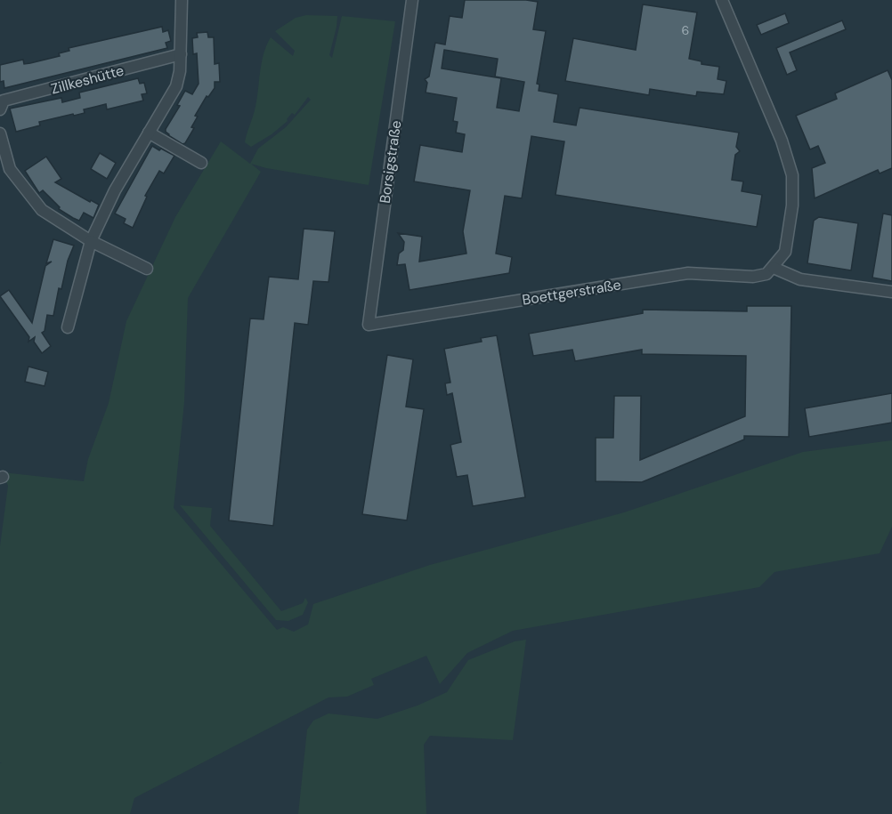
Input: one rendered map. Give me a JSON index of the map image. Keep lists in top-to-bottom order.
{
  "streets": {
    "street": ["Zillkeshütte", "Borsigstraße", "Boettgerstraße"]
  },
  "crossings": [
    ["Borsigstraße", "Boettgerstraße"]
  ],
  "house_numbers": ["6"]
}
